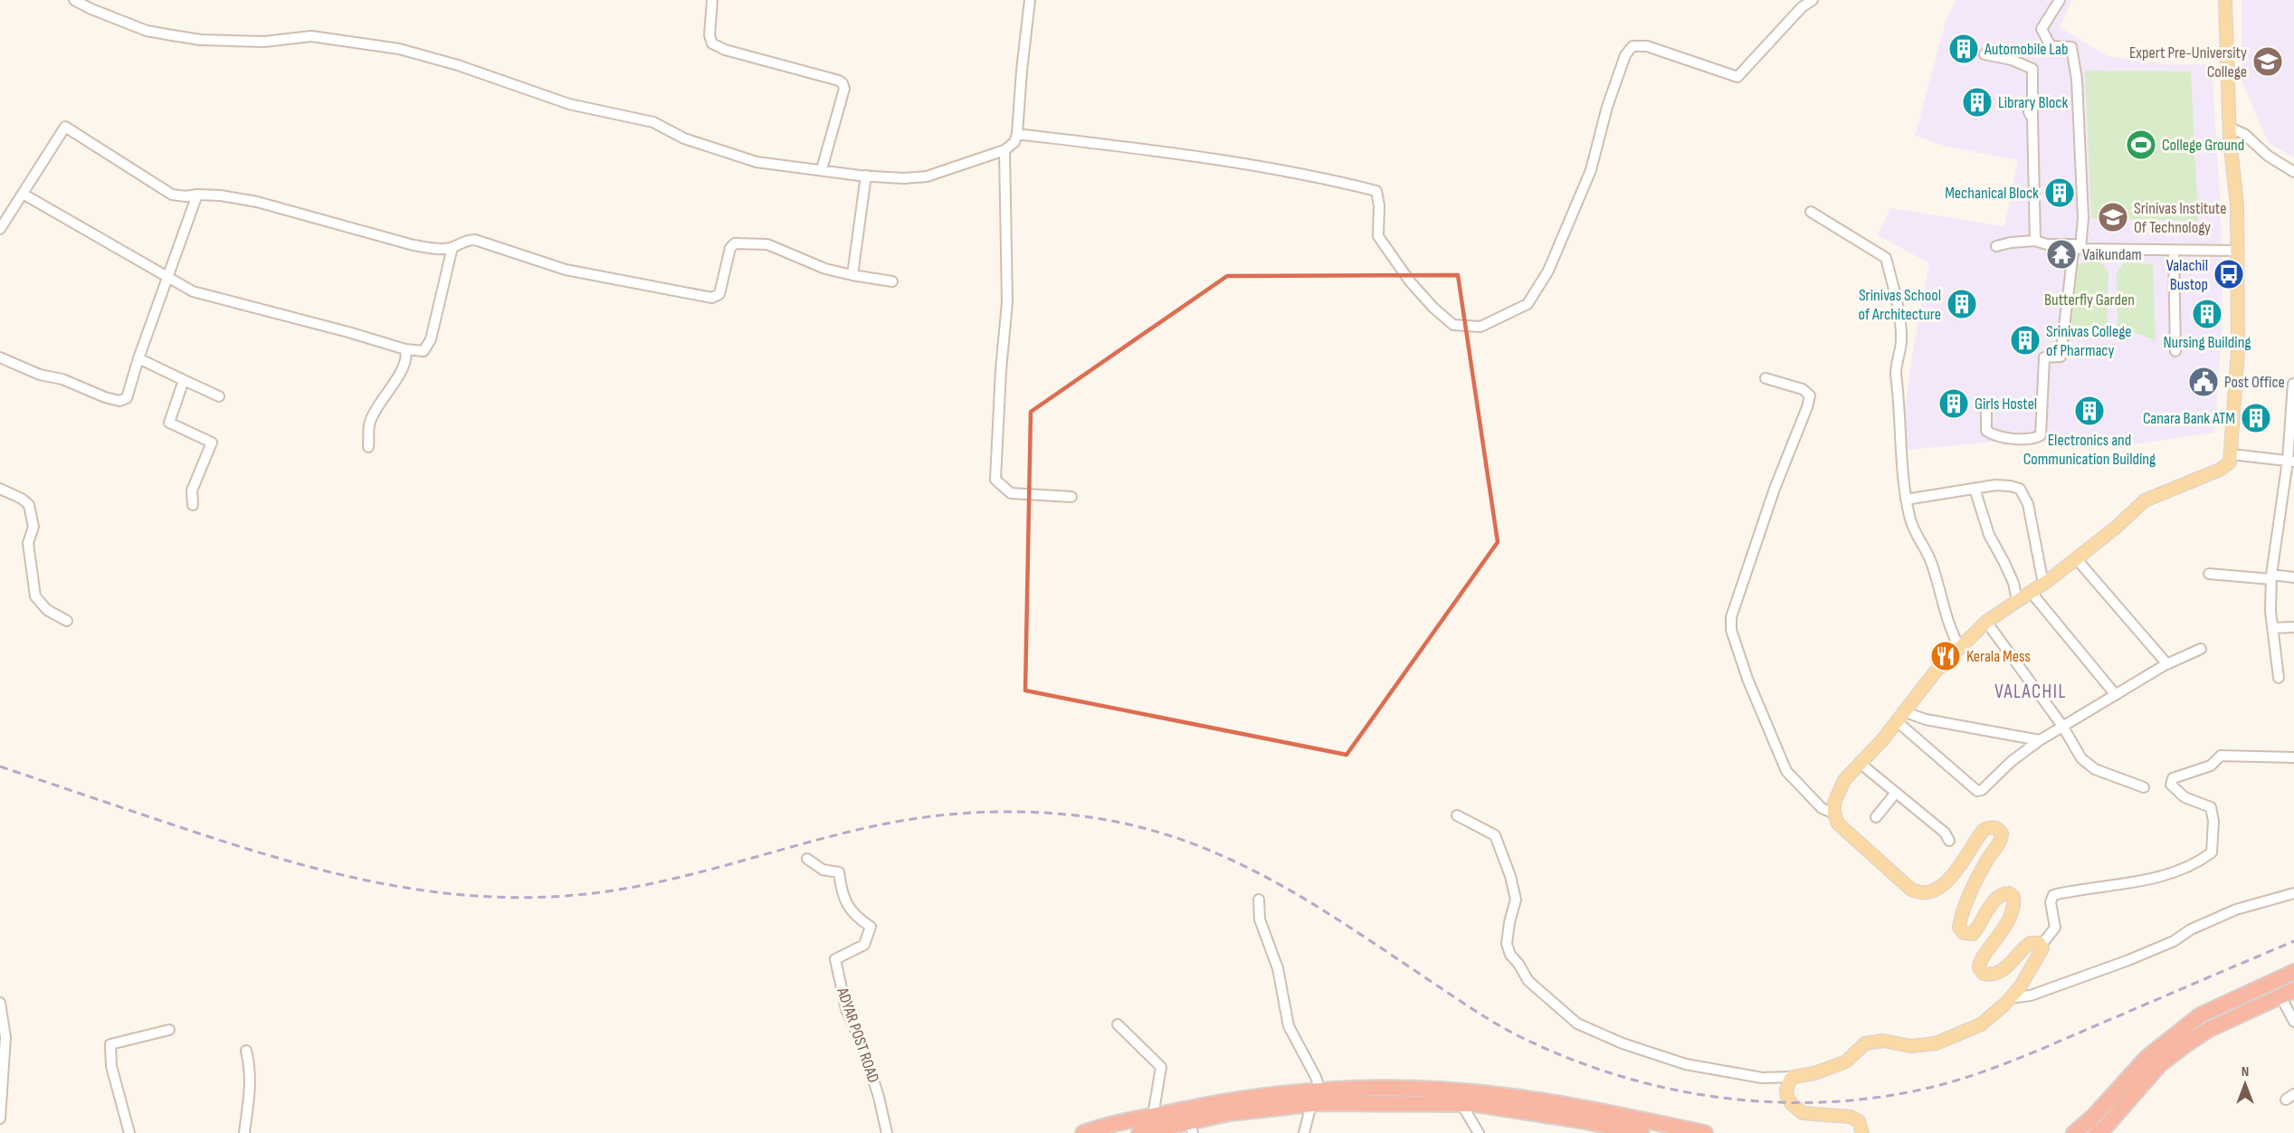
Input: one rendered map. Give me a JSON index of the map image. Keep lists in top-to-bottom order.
{
  "streets": {
    "street": ["ADYAR POST ROAD"]
  },
  "districts": ["VALACHIL"],
  "parks": ["Butterfly Garden"],
  "places": {
    "building": [
      "Automobile Lab",
      "Library Block",
      "Mechanical Block",
      "Srinivas School of Architecture",
      "Nursing Building",
      "Srinivas College of Pharmacy",
      "Girls Hostel",
      "Electronics and Communication Building",
      "Canara Bank ATM"
    ],
    "school or university": ["Expert Pre-University College", "Srinivas Institute Of Technology"],
    "sports": ["College Ground"],
    "temple": ["Vaikundam"],
    "bus stop": ["Valachil Bustop"],
    "public building": ["Post Office"],
    "restaurant": ["Kerala Mess"]
  },
  "north": "top"
}
